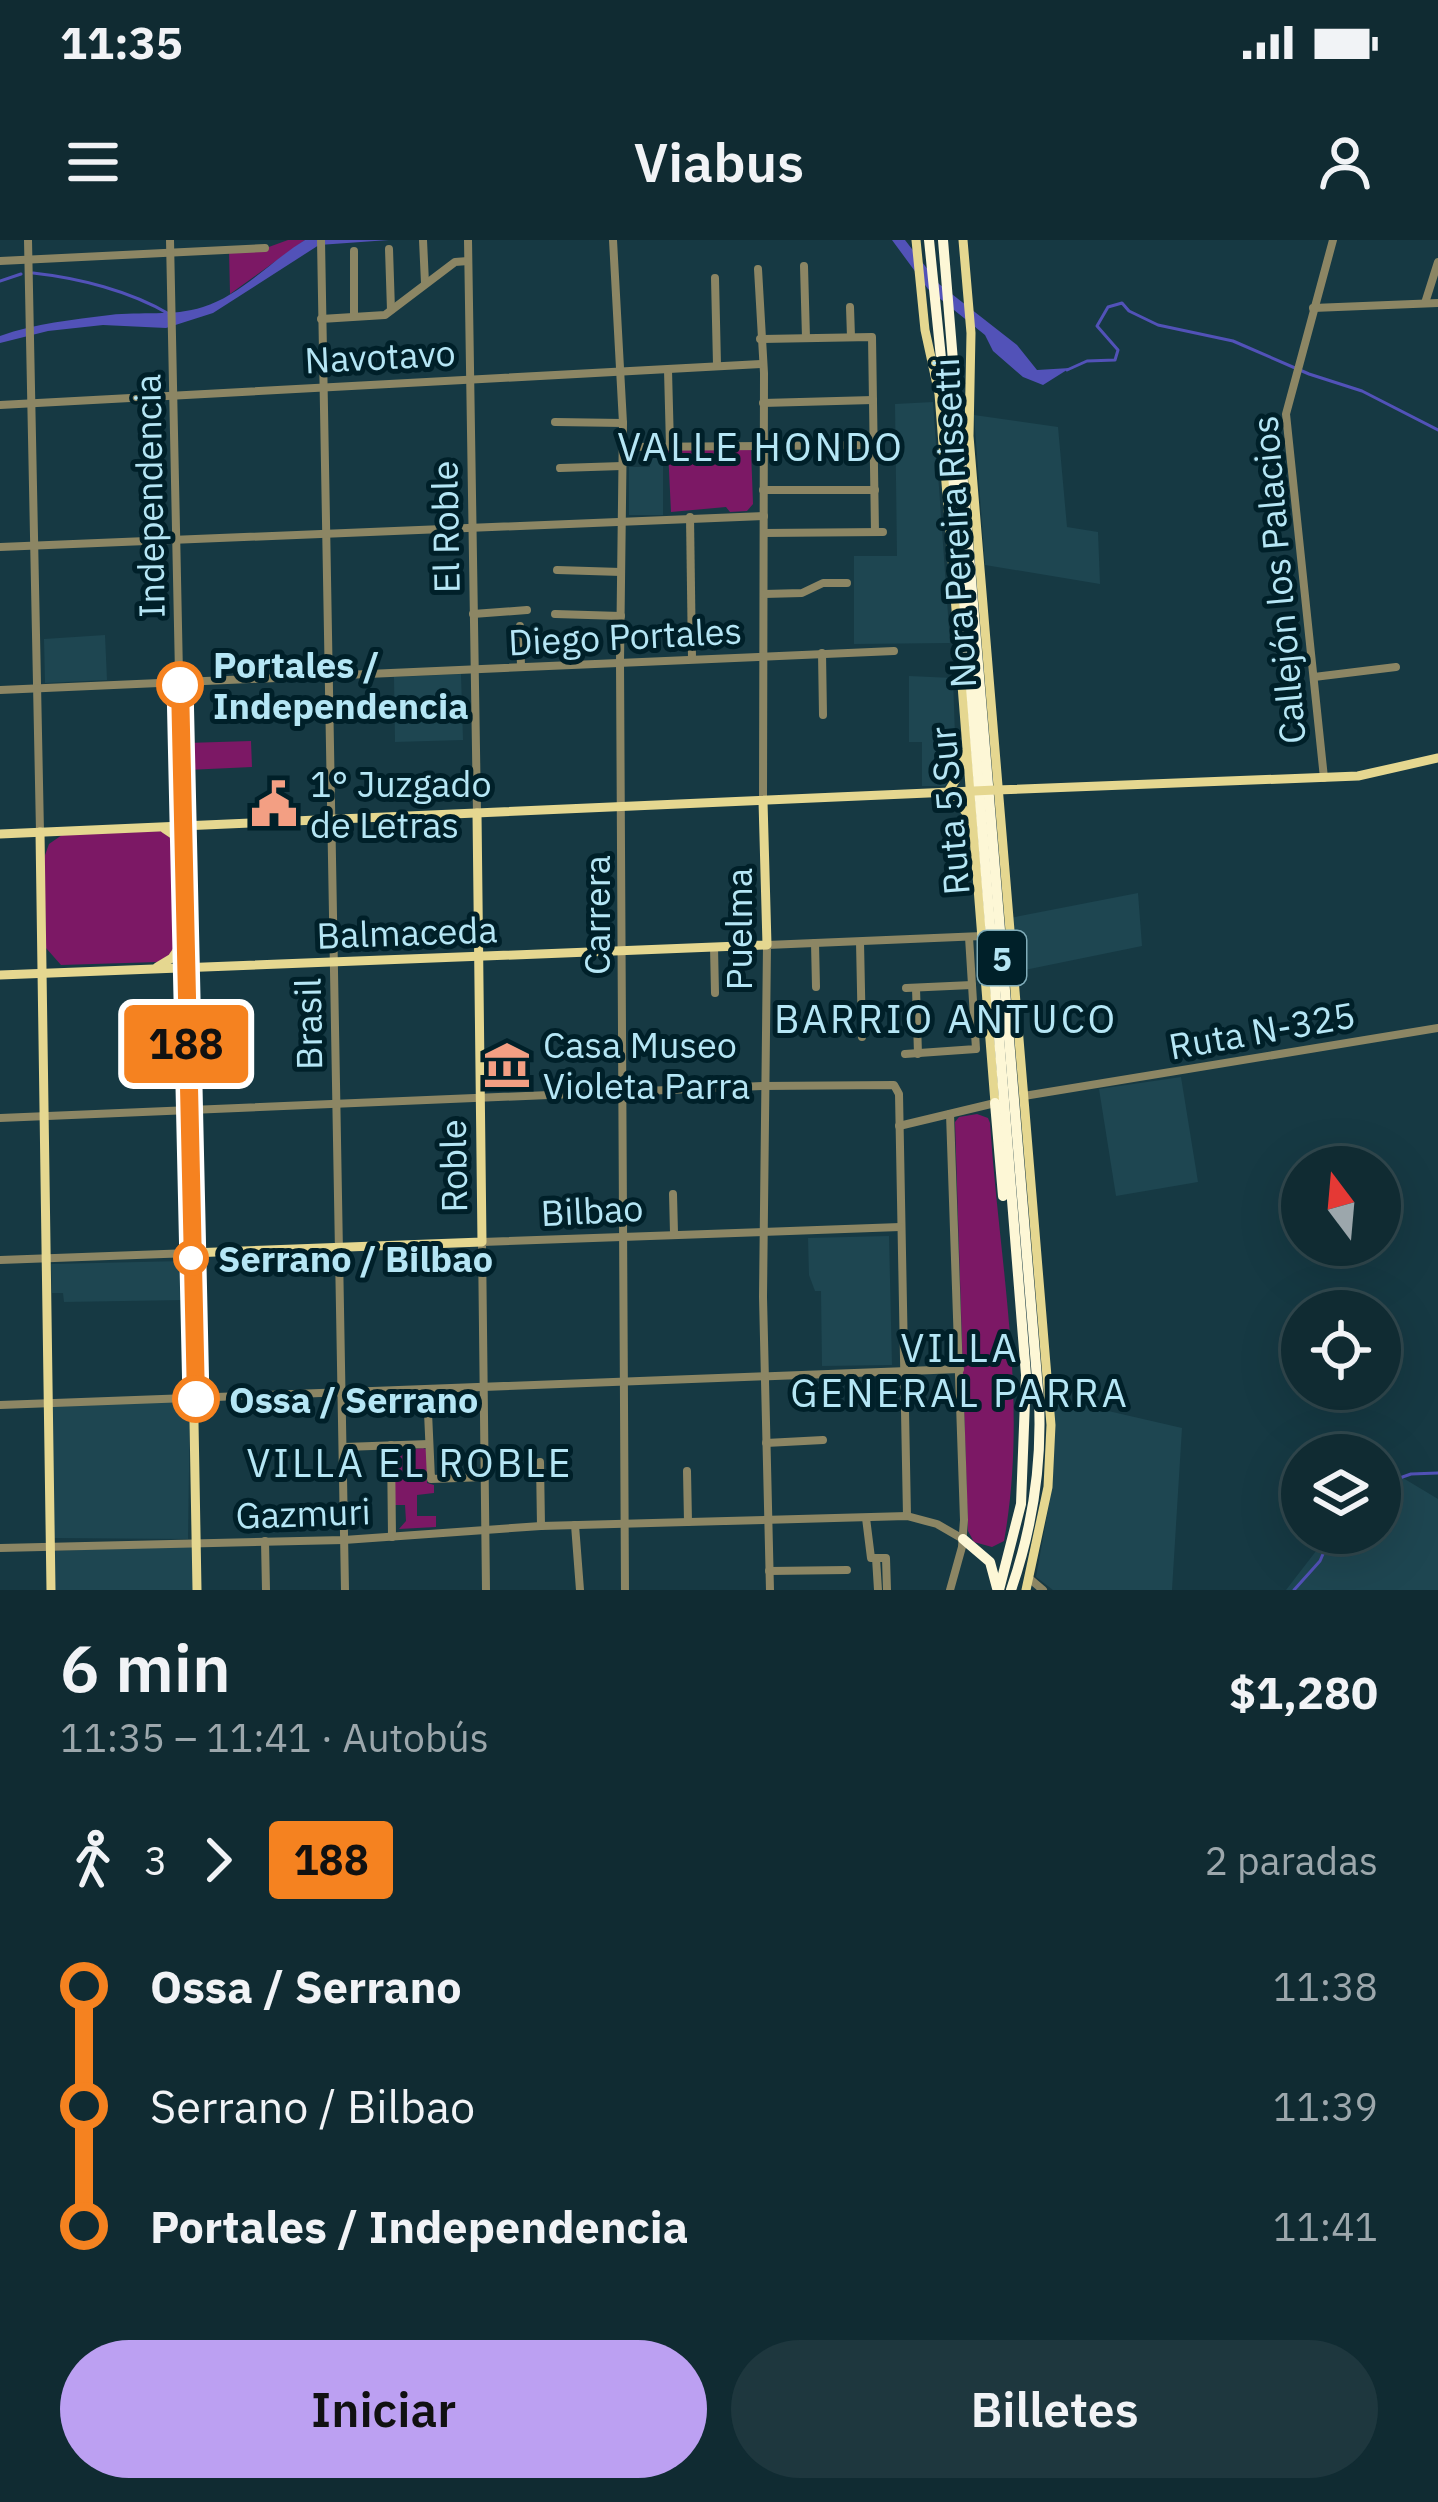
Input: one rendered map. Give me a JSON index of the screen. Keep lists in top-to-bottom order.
{
  "streets": {
    "highway": ["Ruta 5 Sur", "5"],
    "main road": [
      "Nora Pereira Rissetti",
      "El Roble",
      "Puelma",
      "Balmaceda",
      "Roble",
      "Bilbao"
    ],
    "street": [
      "Navotavo",
      "Independencia",
      "Callejón los Palacios",
      "Diego Portales",
      "Carrera",
      "Brasil",
      "Ruta N-325",
      "Gazmuri"
    ]
  },
  "crossings": [
    ["Navotavo", "Independencia"],
    ["Navotavo", "El Roble"],
    ["Navotavo", "Carrera"],
    ["Navotavo", "Puelma"],
    ["Navotavo", "Brasil"],
    ["Independencia", "Diego Portales"],
    ["Independencia", "Balmaceda"],
    ["Independencia", "Bilbao"],
    ["Nora Pereira Rissetti", "Ruta N-325"],
    ["El Roble", "Diego Portales"],
    ["El Roble", "Balmaceda"],
    ["El Roble", "Roble"],
    ["Diego Portales", "Carrera"],
    ["Diego Portales", "Puelma"],
    ["Diego Portales", "Brasil"],
    ["Carrera", "Balmaceda"],
    ["Carrera", "Bilbao"],
    ["Carrera", "Gazmuri"],
    ["Puelma", "Balmaceda"],
    ["Puelma", "Bilbao"],
    ["Puelma", "Gazmuri"],
    ["Balmaceda", "Brasil"],
    ["Balmaceda", "Roble"],
    ["Brasil", "Bilbao"],
    ["Brasil", "Gazmuri"],
    ["Roble", "Bilbao"],
    ["Roble", "Gazmuri"]
  ],
  "districts": [
    "VALLE HONDO",
    "BARRIO ANTUCO",
    "VILLA GENERAL PARRA",
    "VILLA EL ROBLE"
  ],
  "places": {
    "other": ["Portales / Independencia", "Serrano / Bilbao", "Ossa / Serrano"],
    "public building": ["1° Juzgado de Letras"],
    "museum": ["Casa Museo Violeta Parra"]
  },
  "lines": ["bus line 188"],
  "north": "top",
  "page": {
    "status": "11:35",
    "header": "Viabus",
    "on_map": "188",
    "heading": ["6 min", "11:35 – 11:41 · Autobús", "$1,280"],
    "legs": ["3", "188", "2 paradas"],
    "list": [
      {
        "name": "Ossa / Serrano",
        "value": "11:38"
      },
      {
        "name": "Serrano / Bilbao",
        "value": "11:39"
      },
      {
        "name": "Portales / Independencia",
        "value": "11:41"
      }
    ],
    "buttons": ["Iniciar", "Billetes"]
  }
}
